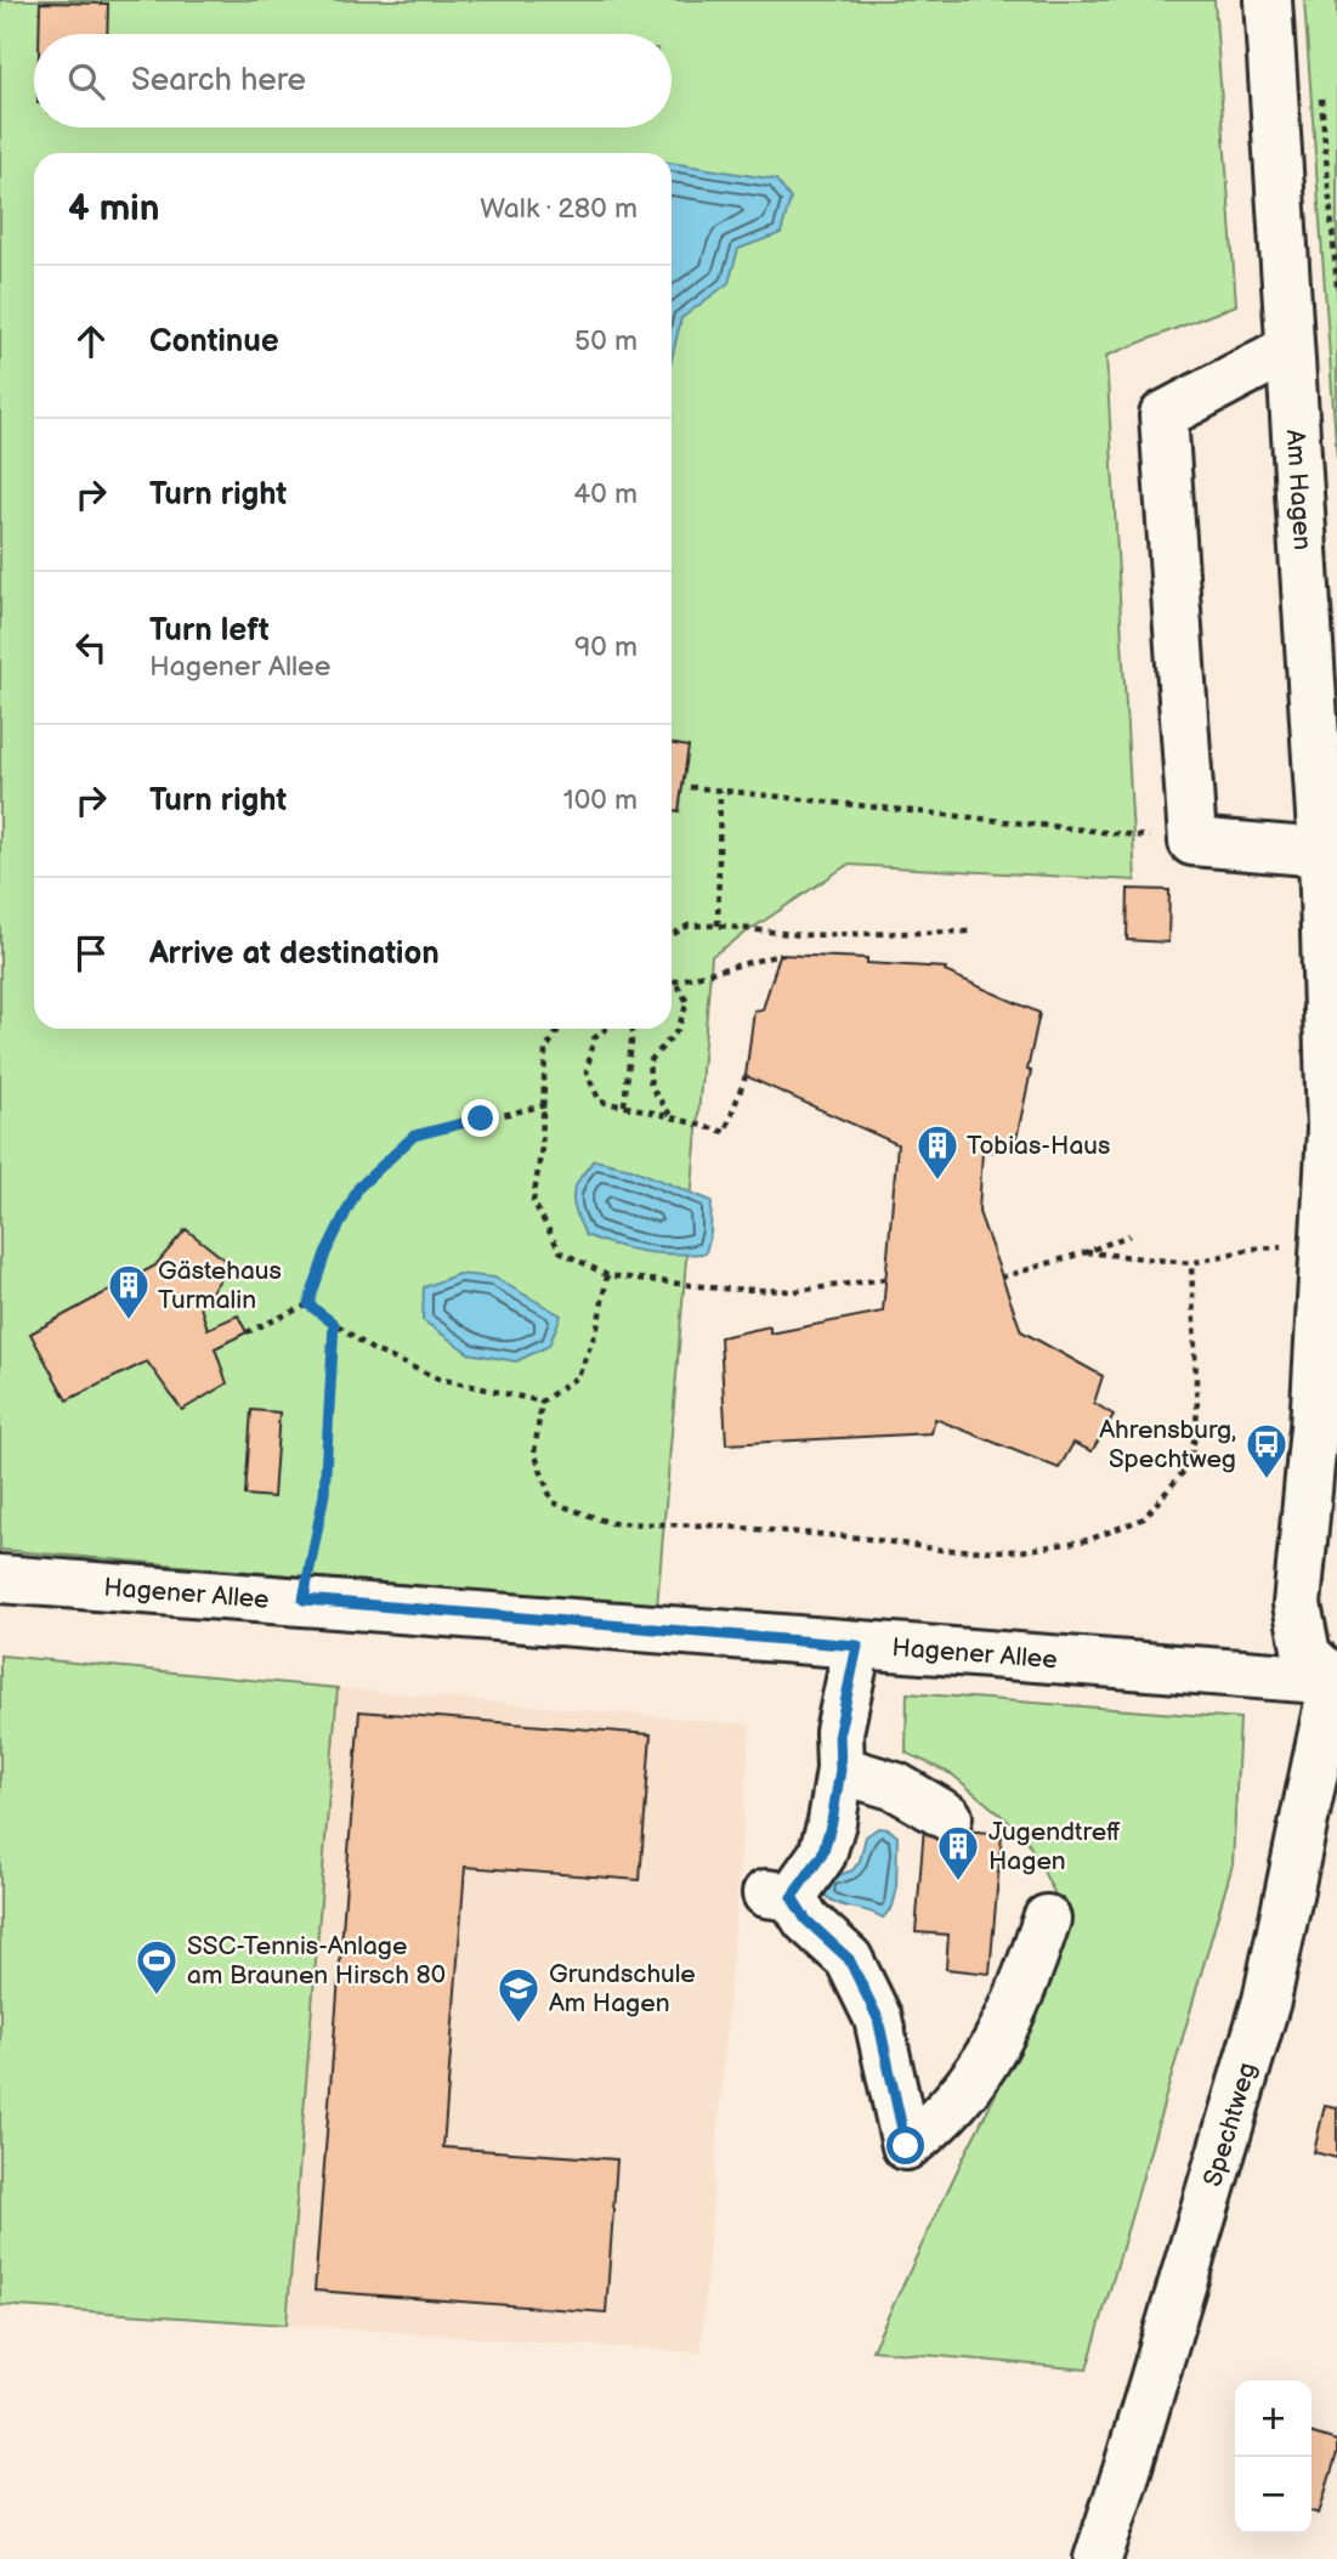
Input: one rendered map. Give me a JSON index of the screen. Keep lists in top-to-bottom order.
{
  "streets": {
    "street": ["Am Hagen", "Hagener Allee", "Spechtweg"]
  },
  "crossings": [
    ["Am Hagen", "Hagener Allee"],
    ["Am Hagen", "Spechtweg"],
    ["Hagener Allee", "Spechtweg"]
  ],
  "places": {
    "building": ["Tobias-Haus", "Gästehaus Turmalin", "Jugendtreff Hagen"],
    "bus stop": ["Ahrensburg, Spechtweg"],
    "sports": ["SSC-Tennis-Anlage am Braunen Hirsch 80"],
    "school or university": ["Grundschule Am Hagen"]
  },
  "page": {
    "search": "Search here",
    "heading": ["4 min", "Walk · 280 m"],
    "list": [
      ["Continue", "50 m"],
      ["Turn right", "40 m"],
      ["Turn left", "Hagener Allee", "90 m"],
      ["Turn right", "100 m"],
      "Arrive at destination"
    ],
    "map_buttons": ["+", "−"]
  }
}
